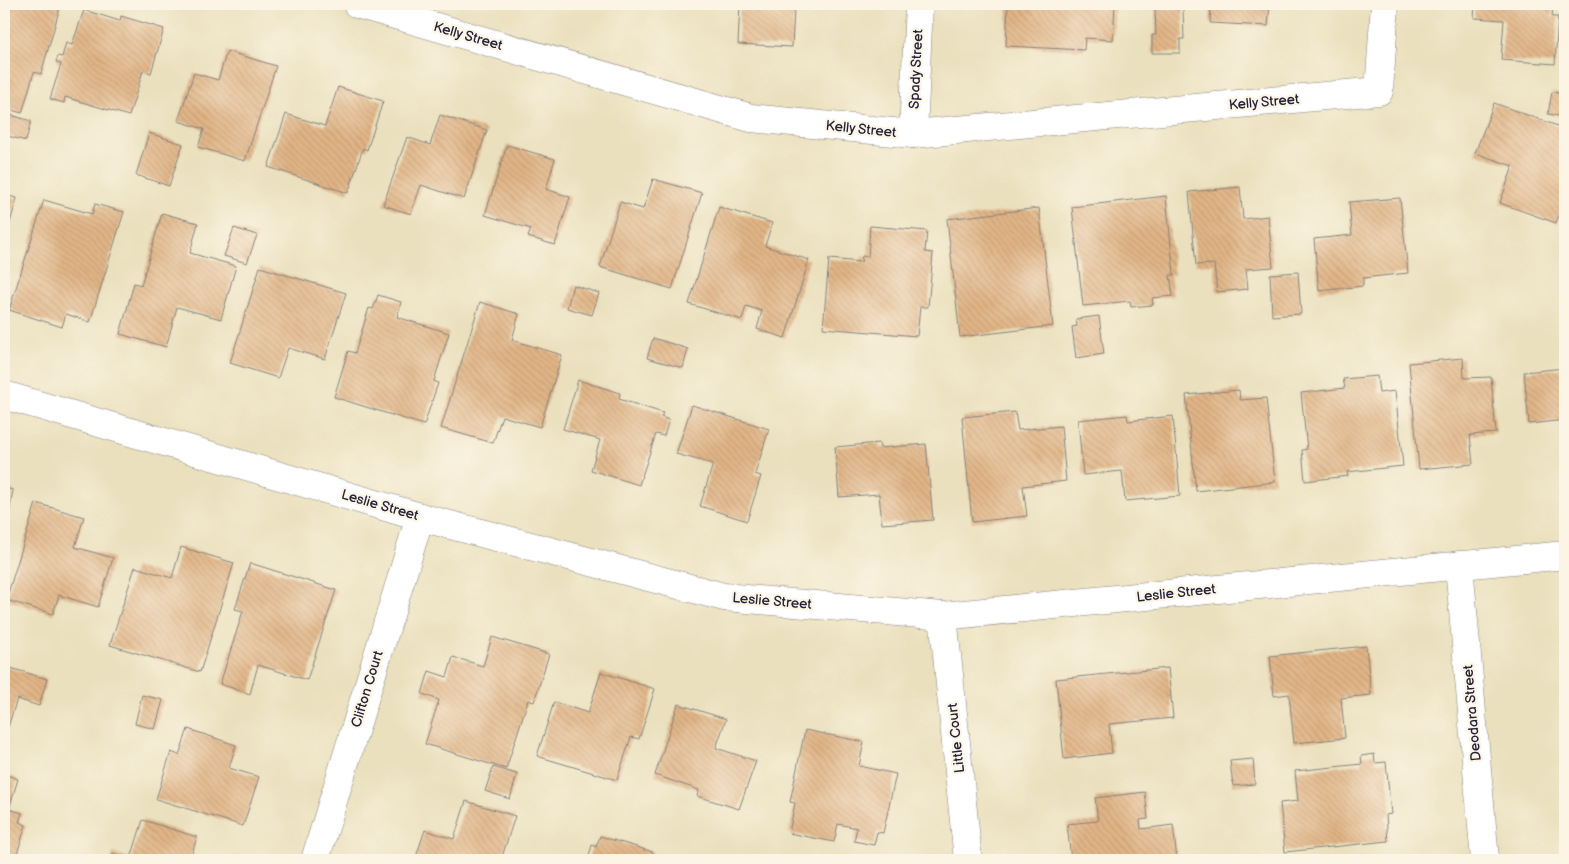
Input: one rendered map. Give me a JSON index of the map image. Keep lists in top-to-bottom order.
{
  "streets": {
    "street": [
      "Kelly Street",
      "Spady Street",
      "Leslie Street",
      "Clifton Court",
      "Deodara Street",
      "Little Court"
    ]
  },
  "crossings": [
    ["Kelly Street", "Spady Street"],
    ["Leslie Street", "Clifton Court"],
    ["Leslie Street", "Deodara Street"],
    ["Leslie Street", "Little Court"]
  ]
}
